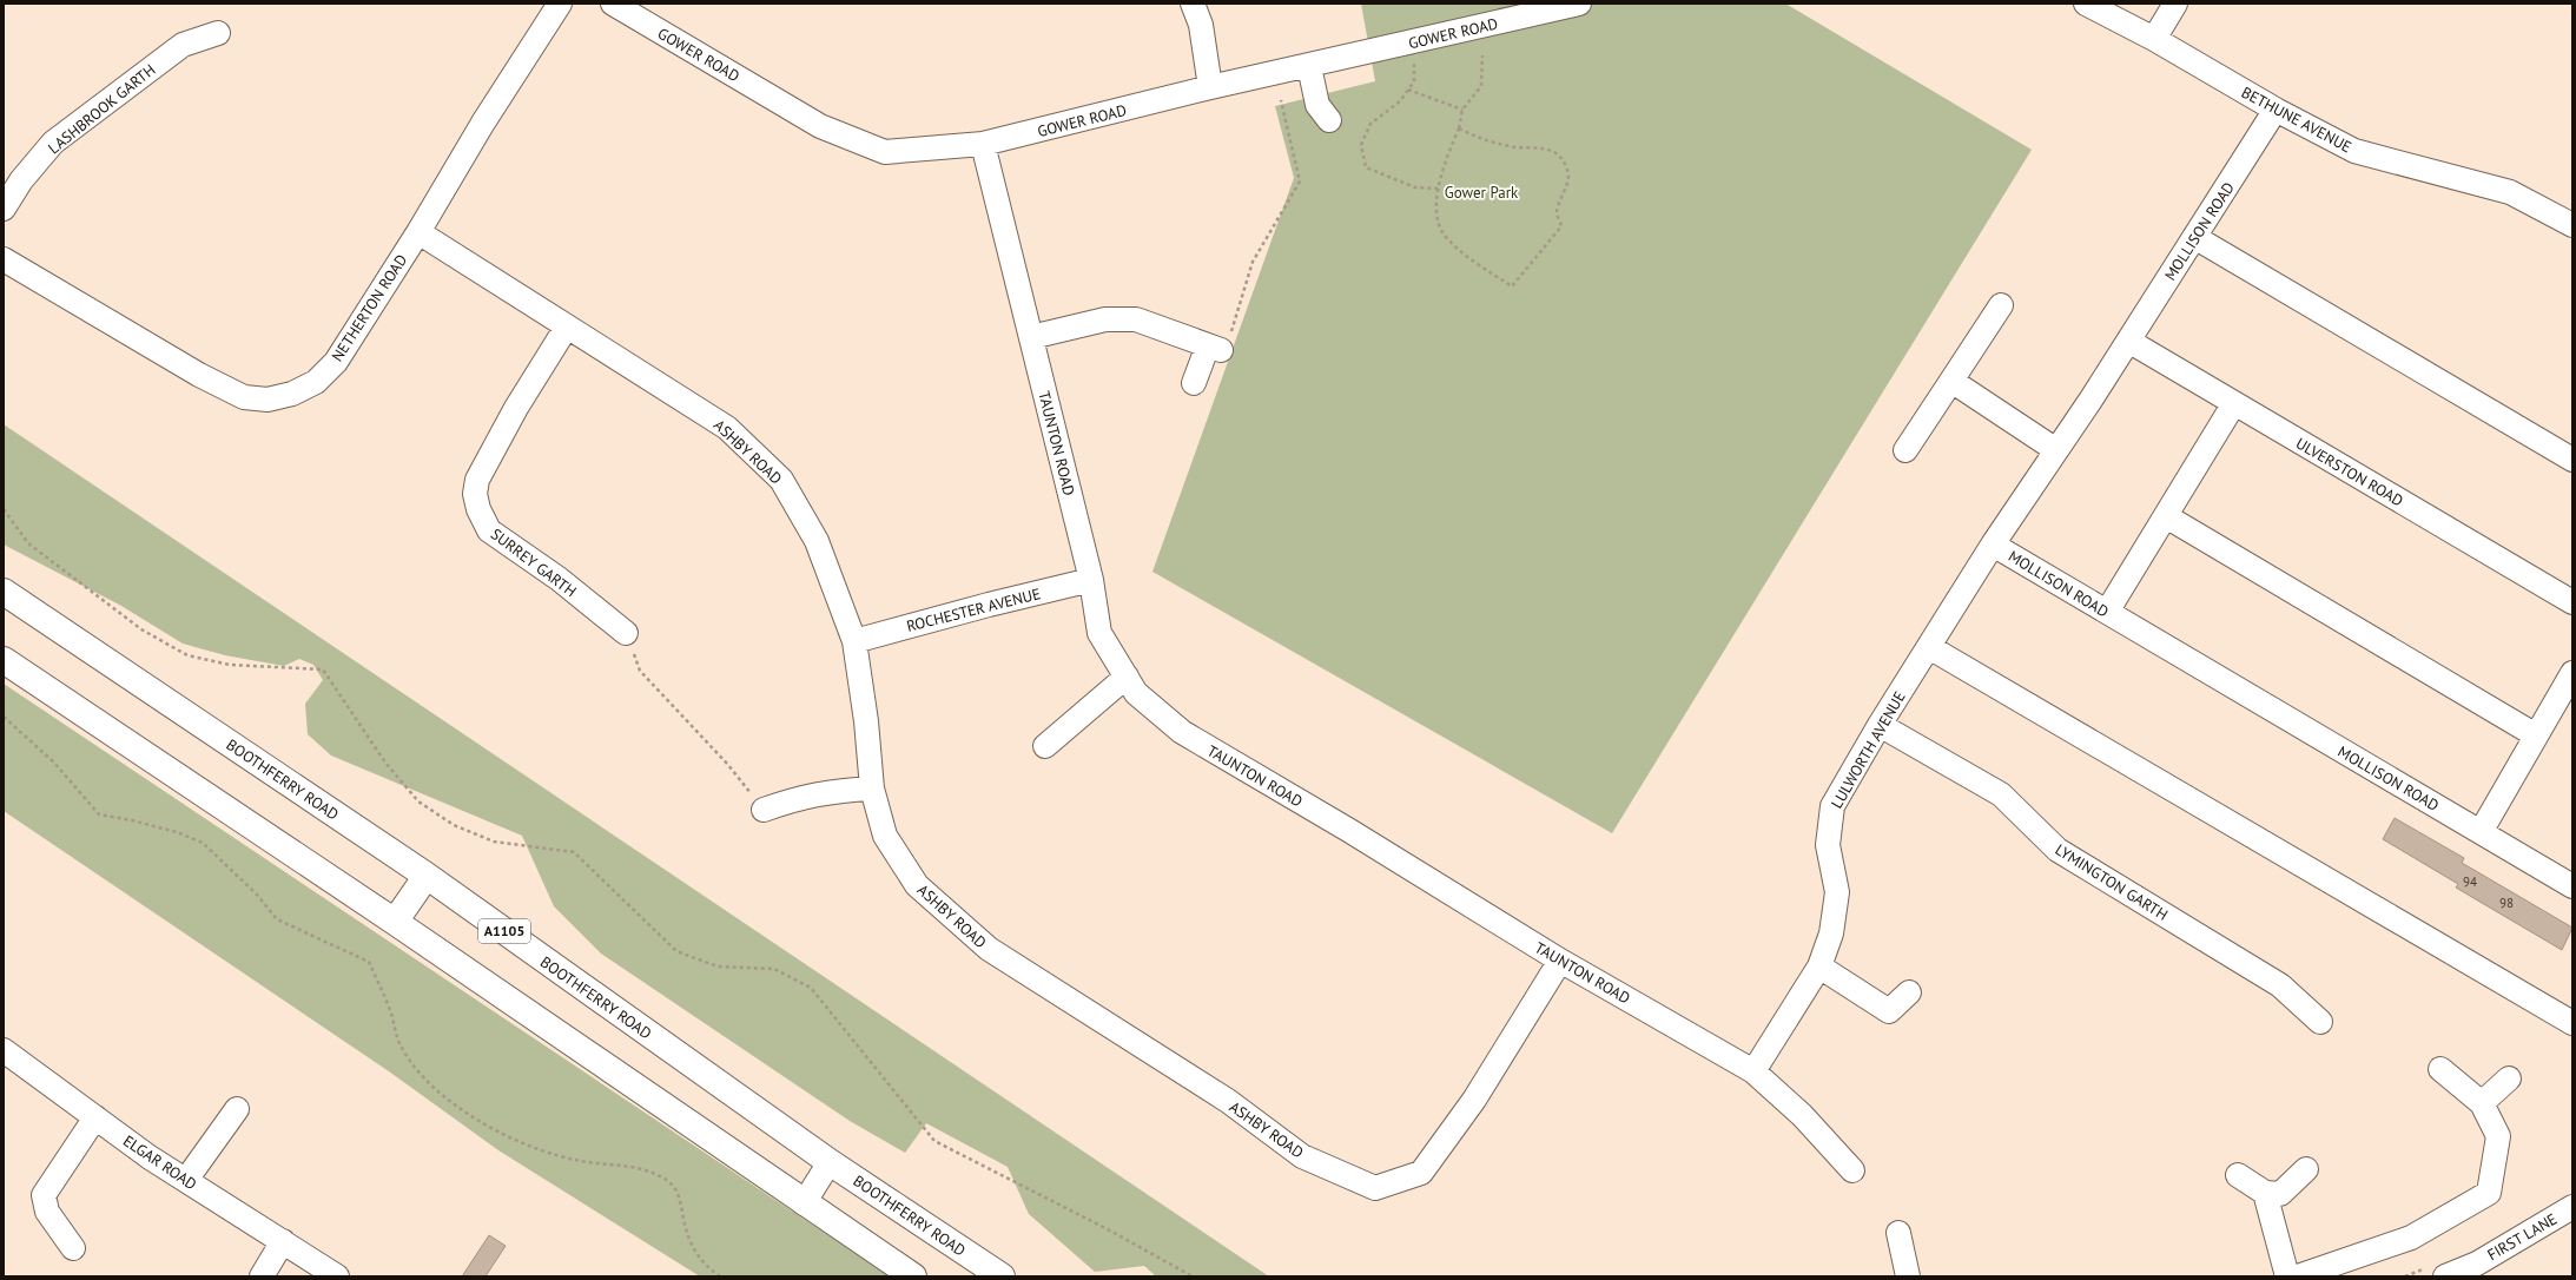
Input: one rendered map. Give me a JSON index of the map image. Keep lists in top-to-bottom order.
{
  "streets": {
    "main road": ["BOOTHFERRY ROAD", "A1105"],
    "street": [
      "GOWER ROAD",
      "LASHBROOK GARTH",
      "BETHUNE AVENUE",
      "MOLLISON ROAD",
      "NETHERTON ROAD",
      "TAUNTON ROAD",
      "ASHBY ROAD",
      "ULVERSTON ROAD",
      "SURREY GARTH",
      "ROCHESTER AVENUE",
      "LULWORTH AVENUE",
      "LYMINGTON GARTH",
      "ELGAR ROAD",
      "FIRST LANE"
    ]
  },
  "crossings": [
    ["GOWER ROAD", "TAUNTON ROAD"],
    ["BETHUNE AVENUE", "MOLLISON ROAD"],
    ["MOLLISON ROAD", "ULVERSTON ROAD"],
    ["MOLLISON ROAD", "LULWORTH AVENUE"],
    ["NETHERTON ROAD", "ASHBY ROAD"],
    ["TAUNTON ROAD", "ASHBY ROAD"],
    ["TAUNTON ROAD", "ROCHESTER AVENUE"],
    ["TAUNTON ROAD", "LULWORTH AVENUE"],
    ["ASHBY ROAD", "SURREY GARTH"],
    ["ASHBY ROAD", "ROCHESTER AVENUE"],
    ["LULWORTH AVENUE", "LYMINGTON GARTH"]
  ],
  "parks": ["Gower Park"],
  "house_numbers": ["94", "98"]
}
